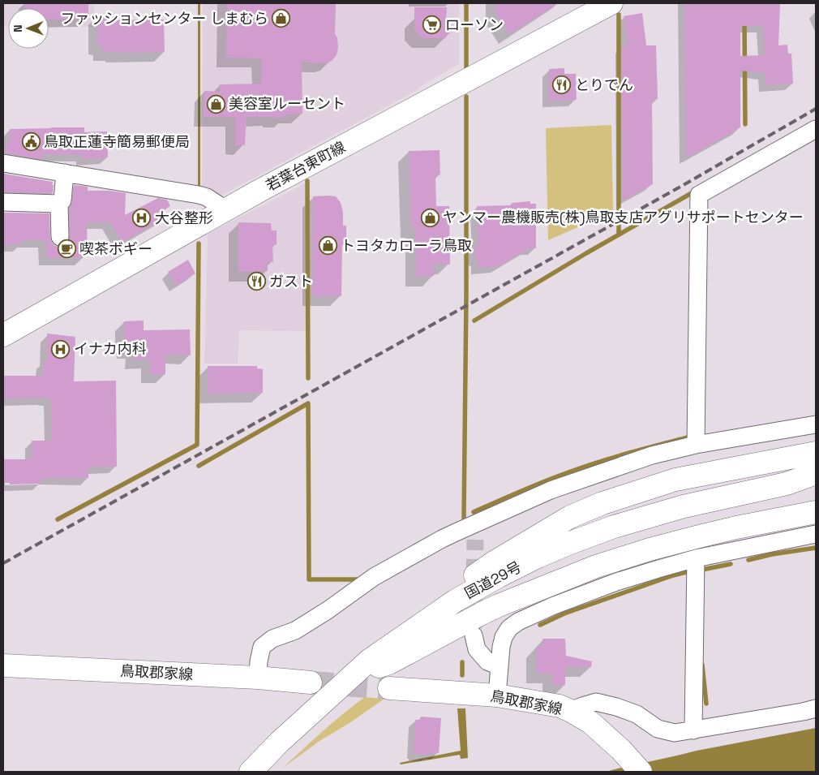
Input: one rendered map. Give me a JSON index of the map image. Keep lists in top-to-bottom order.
{
  "streets": {
    "main road": ["若葉台東町線", "国道29号", "鳥取郡家線"]
  },
  "places": {
    "shop": [
      "ファッションセンター しまむら",
      "美容室ルーセント",
      "ヤンマー農機販売(株)鳥取支店アグリサポートセンター",
      "トヨタカローラ鳥取"
    ],
    "supermarket": ["ローソン"],
    "restaurant": ["とりでん", "ガスト"],
    "public building": ["鳥取正蓮寺簡易郵便局"],
    "hospital": ["大谷整形", "イナカ内科"],
    "cafe": ["喫茶ボギー"]
  },
  "north": "left"
}
